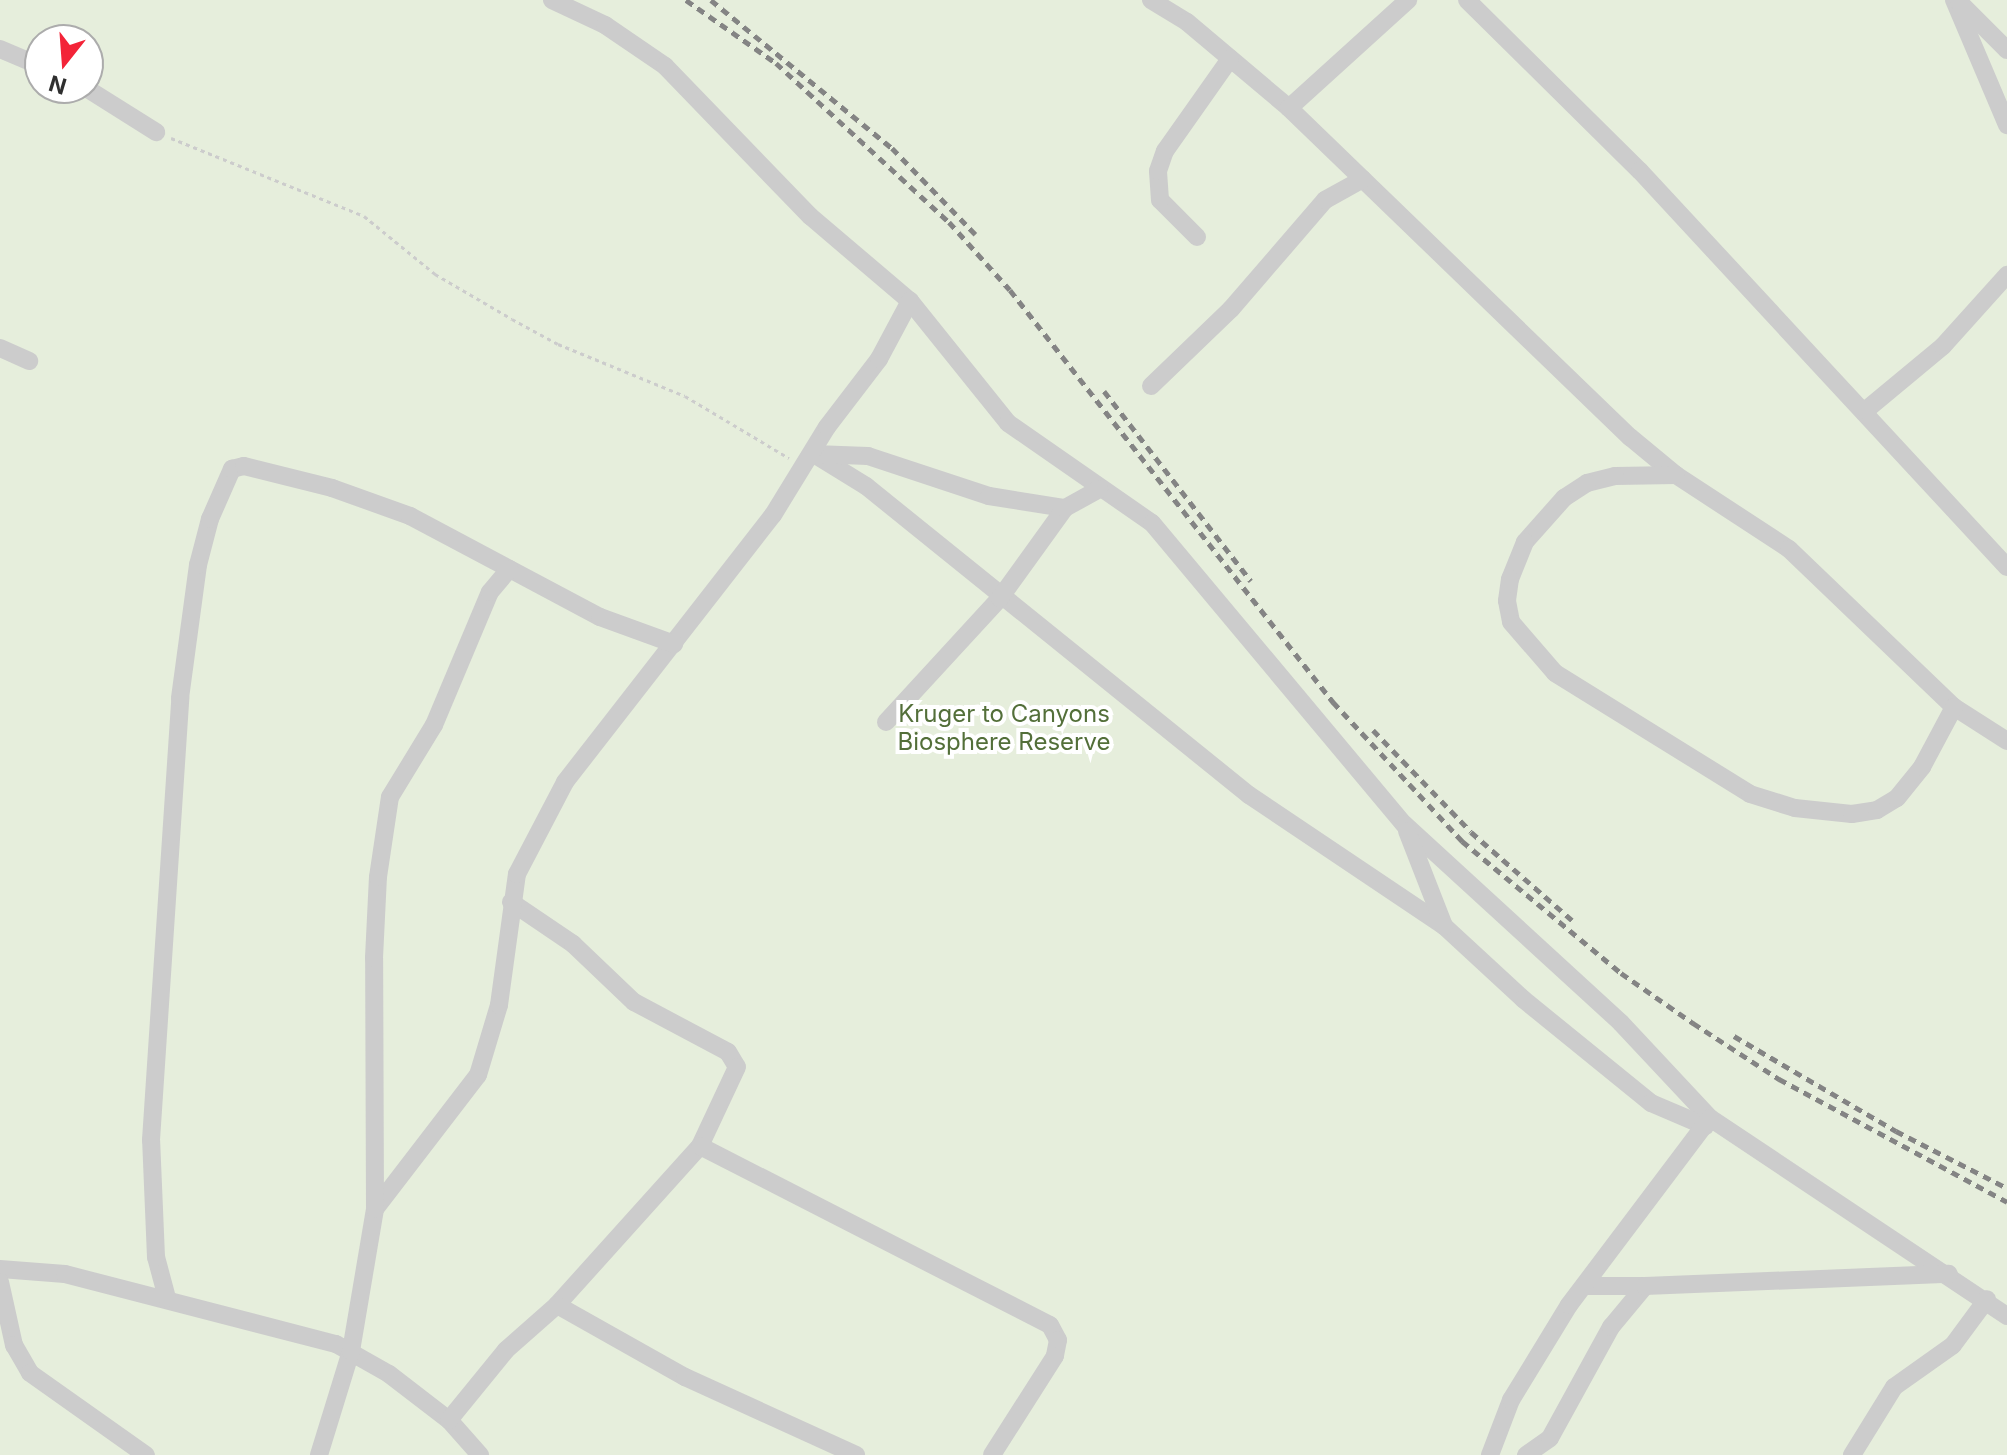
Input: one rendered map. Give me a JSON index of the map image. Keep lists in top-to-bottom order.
{
  "parks": ["Kruger to Canyons Biosphere Reserve"],
  "north": "bottom"
}
